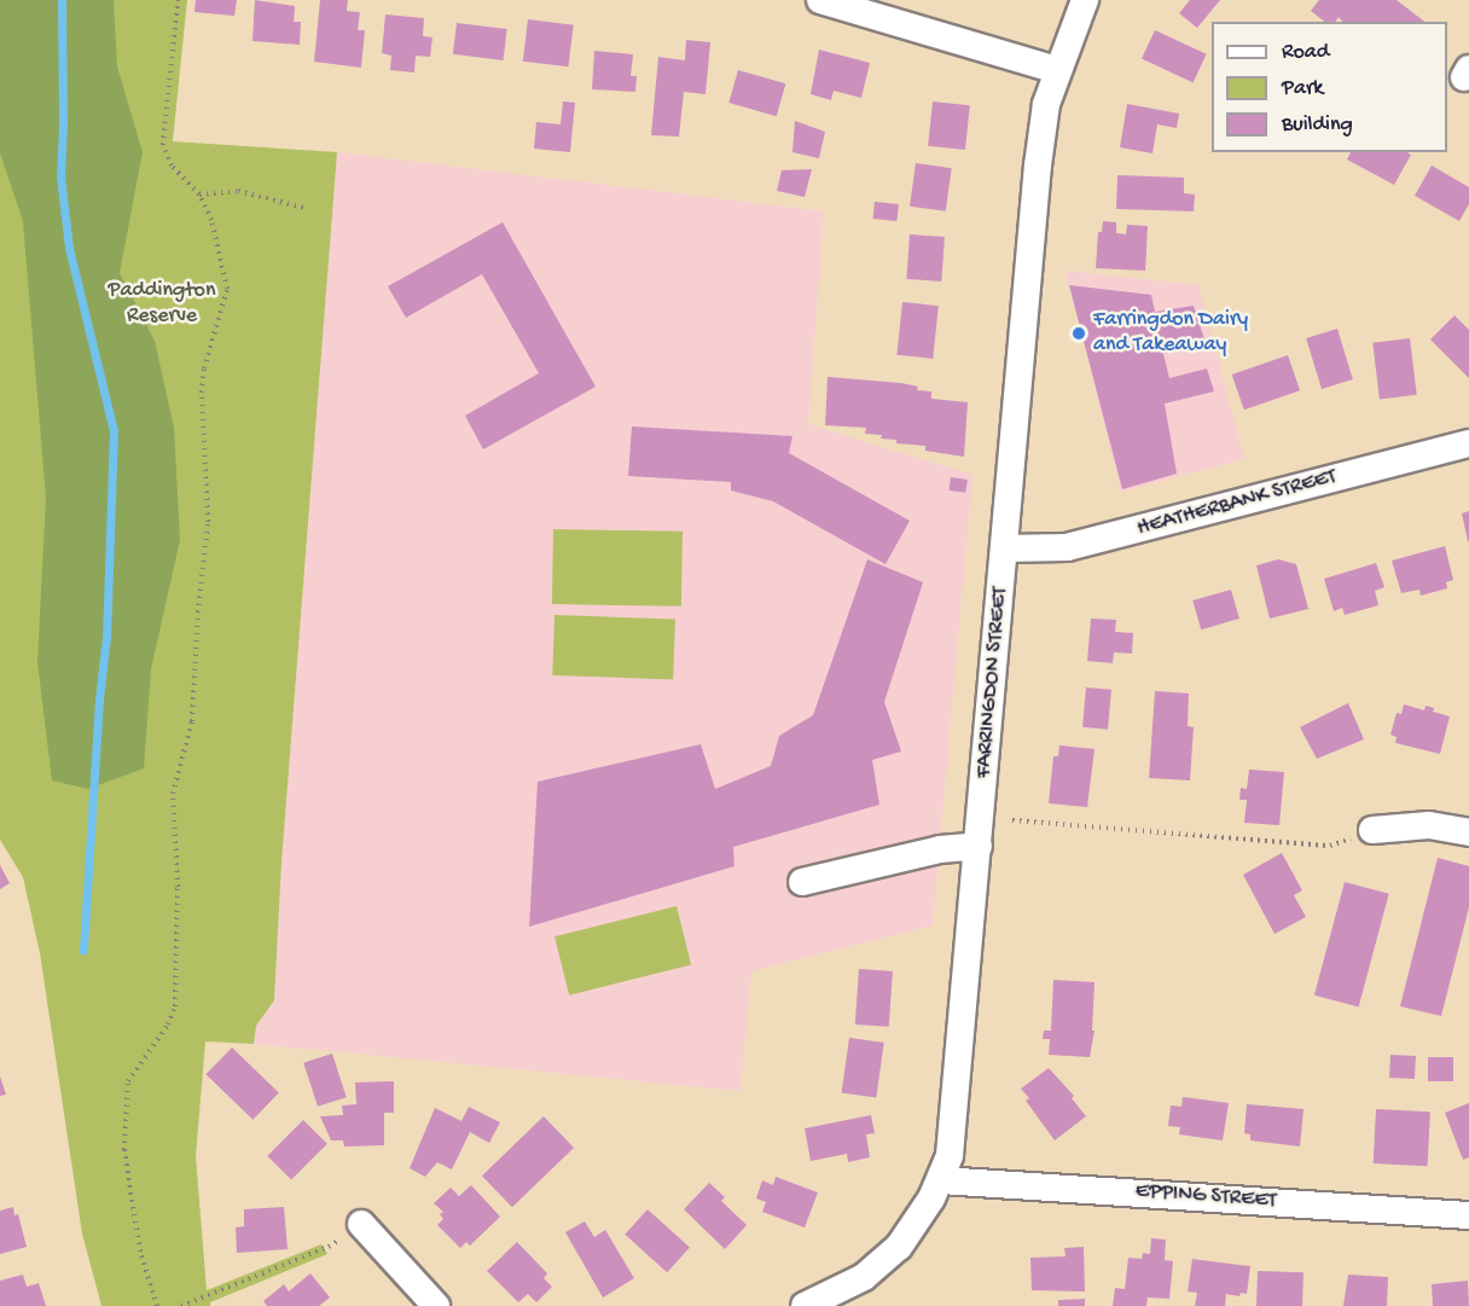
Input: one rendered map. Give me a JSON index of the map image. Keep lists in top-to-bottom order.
{
  "streets": {
    "street": ["HEATHERBANK STREET", "FARRINGDON STREET", "EPPING STREET"]
  },
  "crossings": [
    ["HEATHERBANK STREET", "FARRINGDON STREET"],
    ["FARRINGDON STREET", "EPPING STREET"]
  ],
  "parks": ["Paddington Reserve"],
  "places": ["Farringdon Dairy and Takeaway"],
  "legend": ["Road", "Park", "Building"]
}
